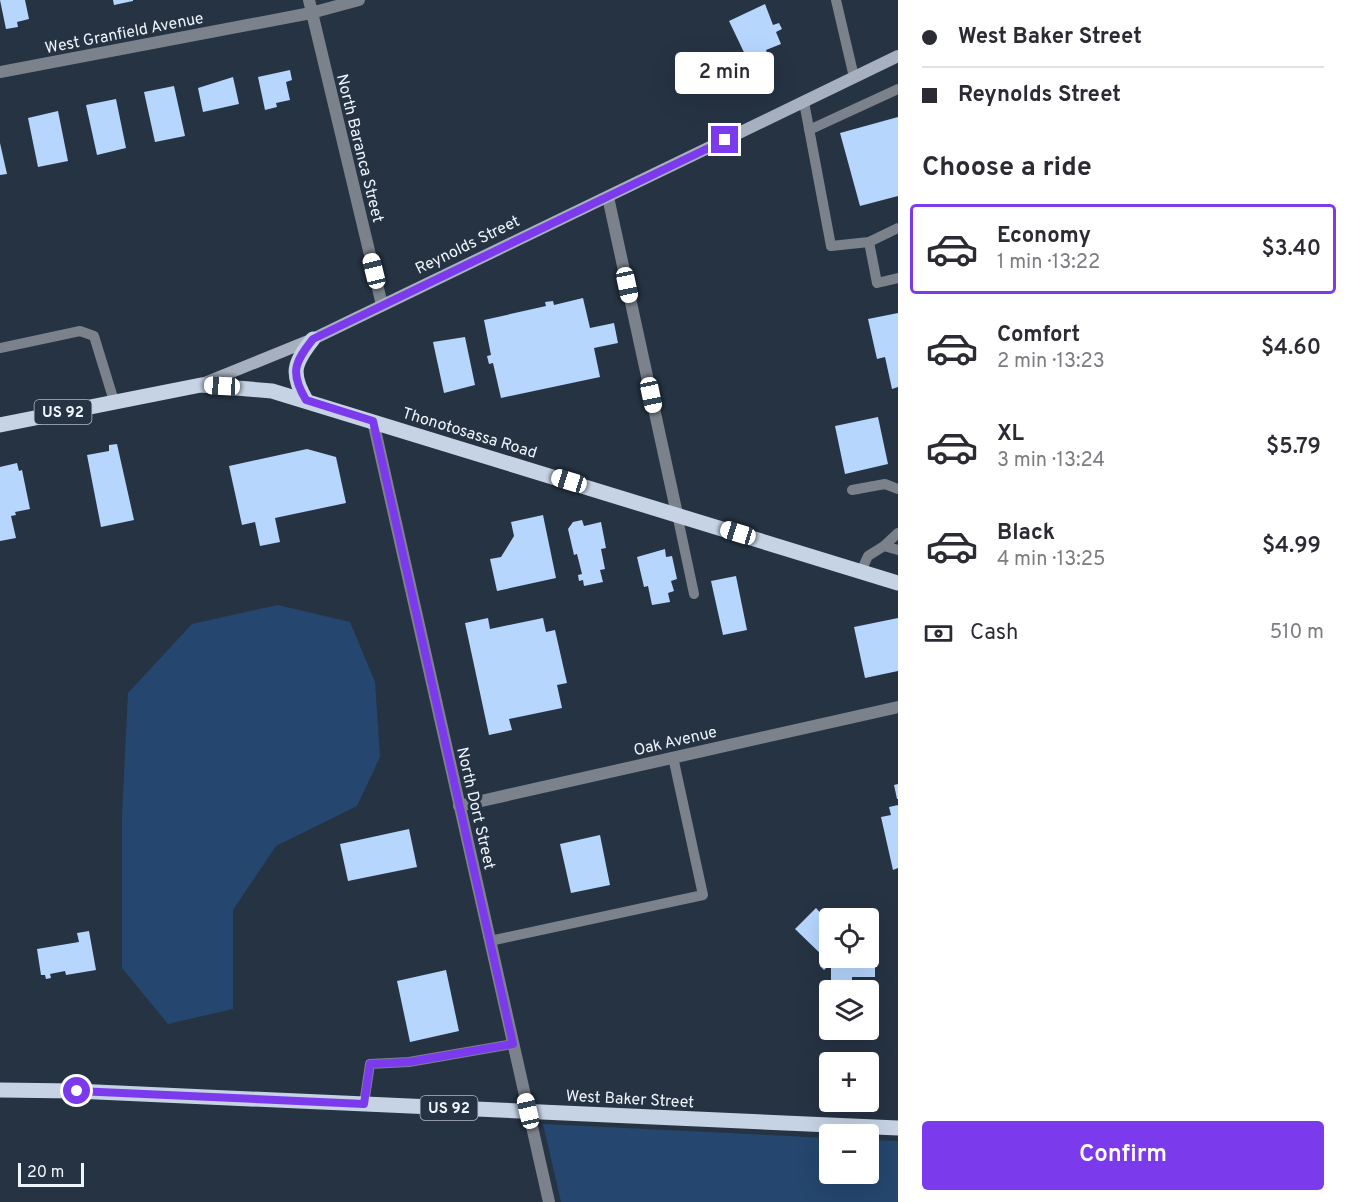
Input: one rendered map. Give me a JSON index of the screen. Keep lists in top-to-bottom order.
{
  "streets": {
    "main road": [
      "Reynolds Street",
      "US 92",
      "Thonotosassa Road",
      "West Baker Street"
    ],
    "street": [
      "West Granfield Avenue",
      "North Baranca Street",
      "Oak Avenue",
      "North Dort Street"
    ]
  },
  "crossings": [
    ["West Granfield Avenue", "North Baranca Street"],
    ["North Baranca Street", "Reynolds Street"],
    ["Reynolds Street", "Thonotosassa Road"],
    ["Thonotosassa Road", "North Dort Street"],
    ["Oak Avenue", "North Dort Street"],
    ["North Dort Street", "West Baker Street"]
  ],
  "scale_bar": "20 m",
  "page": {
    "banner": ["West Baker Street", "Reynolds Street"],
    "bubble": "2 min",
    "heading": "Choose a ride",
    "list": [
      {
        "name": "Economy",
        "note": "1 min · 13:22",
        "value": "$3.40"
      },
      {
        "name": "Comfort",
        "note": "2 min · 13:23",
        "value": "$4.60"
      },
      {
        "name": "XL",
        "note": "3 min · 13:24",
        "value": "$5.79"
      },
      {
        "name": "Black",
        "note": "4 min · 13:25",
        "value": "$4.99"
      }
    ],
    "pay": ["Cash", "510 m"],
    "map_buttons": ["+", "−"],
    "buttons": "Confirm",
    "scale": "20 m"
  }
}
